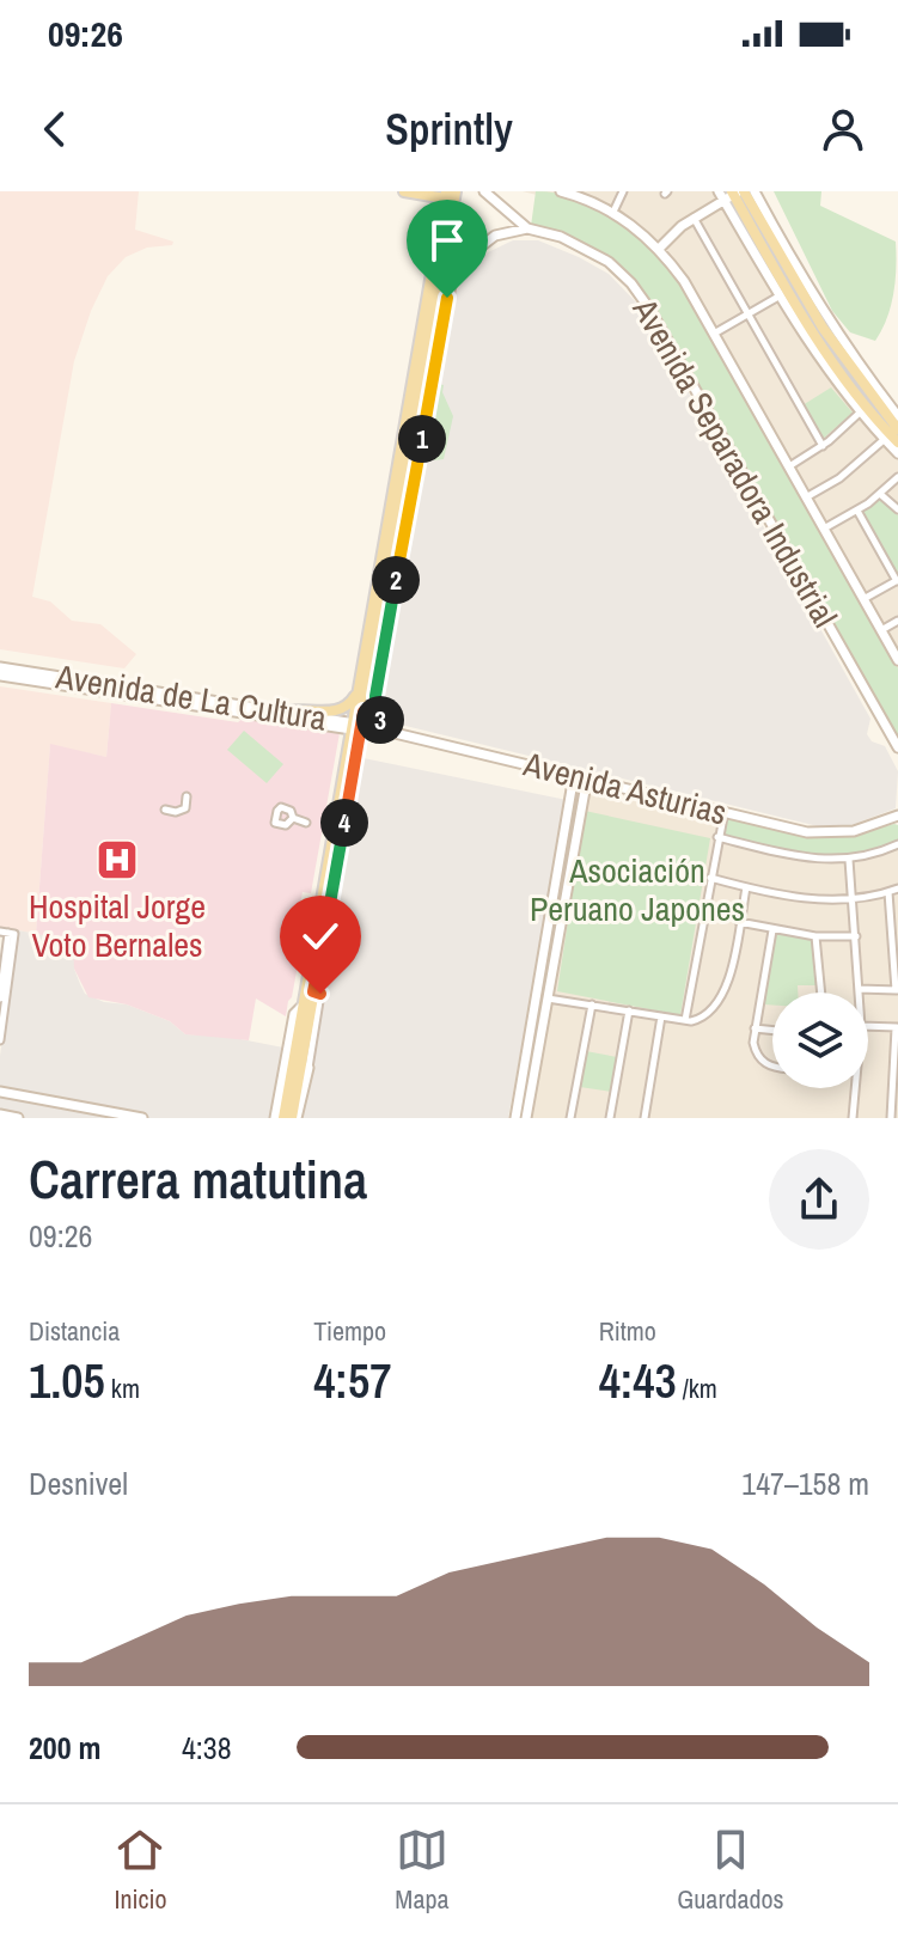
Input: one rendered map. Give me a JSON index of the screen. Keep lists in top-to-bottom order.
{
  "streets": {
    "street": ["Avenida Separadora Industrial", "Avenida de La Cultura", "Avenida Asturias"]
  },
  "crossings": [
    ["Avenida de La Cultura", "Avenida Asturias"]
  ],
  "parks": ["Asociación Peruano Japones"],
  "places": {
    "hospital": ["Hospital Jorge Voto Bernales"]
  },
  "page": {
    "status": "09:26",
    "header": "Sprintly",
    "pins": [
      "1",
      "2",
      "3",
      "4"
    ],
    "heading": ["Carrera matutina", "09:26"],
    "stats": [
      ["Distancia", "1.05 km"],
      ["Tiempo", "4:57"],
      ["Ritmo", "4:43 /km"]
    ],
    "chart": ["Desnivel", "147–158 m"],
    "list": [
      {
        "name": "200 m",
        "note": "4:38"
      }
    ],
    "tabs": ["Inicio", "Mapa", "Guardados"]
  }
}
